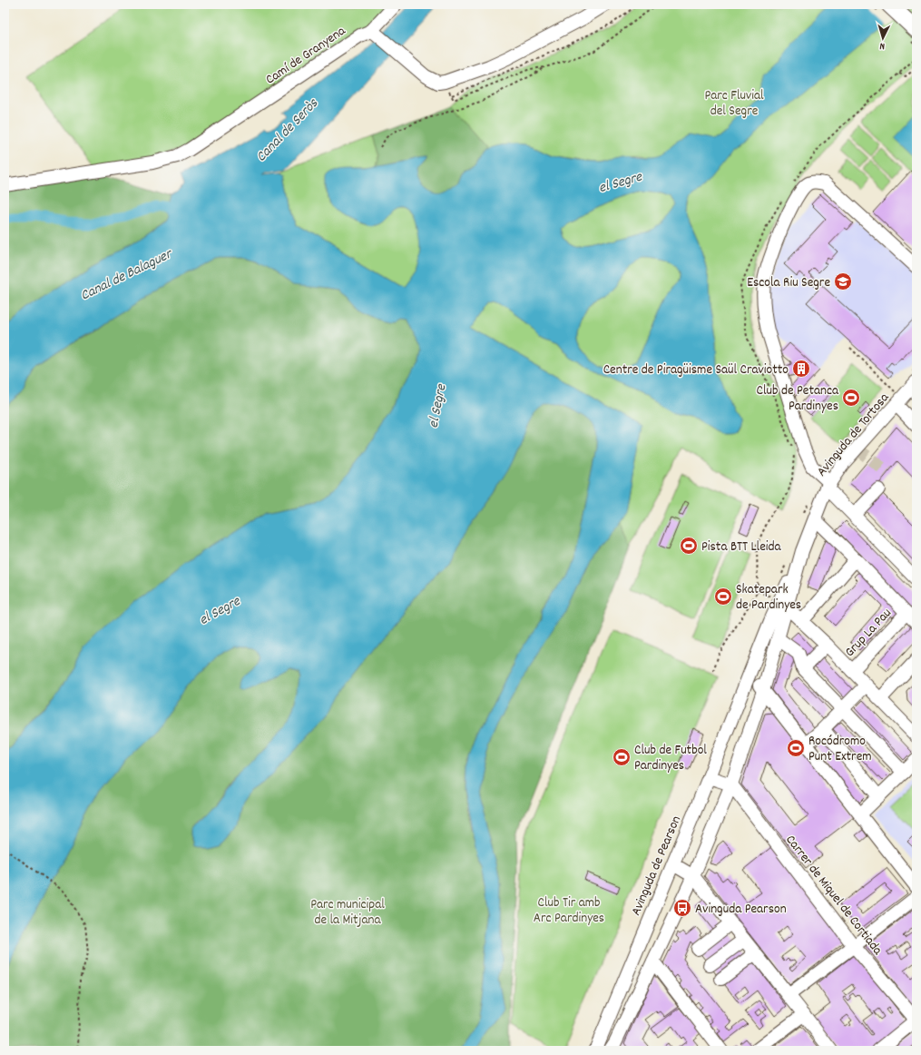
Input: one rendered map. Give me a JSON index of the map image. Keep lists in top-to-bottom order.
{
  "streets": {
    "street": [
      "Camí de Granyena",
      "Avinguda de Tortosa",
      "Grup La Pau",
      "Avinguda de Pearson",
      "Carrer de Miquel de Cortiada"
    ]
  },
  "crossings": [
    ["Avinguda de Tortosa", "Grup La Pau"],
    ["Avinguda de Tortosa", "Avinguda de Pearson"]
  ],
  "water": ["Canal de Seròs", "el Segre", "Canal de Balaguer"],
  "parks": ["Parc Fluvial del Segre", "Club Tir amb Arc Pardinyes", "Parc municipal de la Mitjana"],
  "places": {
    "school or university": ["Escola Riu Segre"],
    "building": ["Centre de Piragüisme Saül Craviotto"],
    "sports": [
      "Club de Petanca Pardinyes",
      "Pista BTT Lleida",
      "Skatepark de Pardinyes",
      "Rocódromo Punt Extrem",
      "Club de Futbol Pardinyes"
    ],
    "bus stop": ["Avinguda Pearson"]
  },
  "north": "bottom"
}
